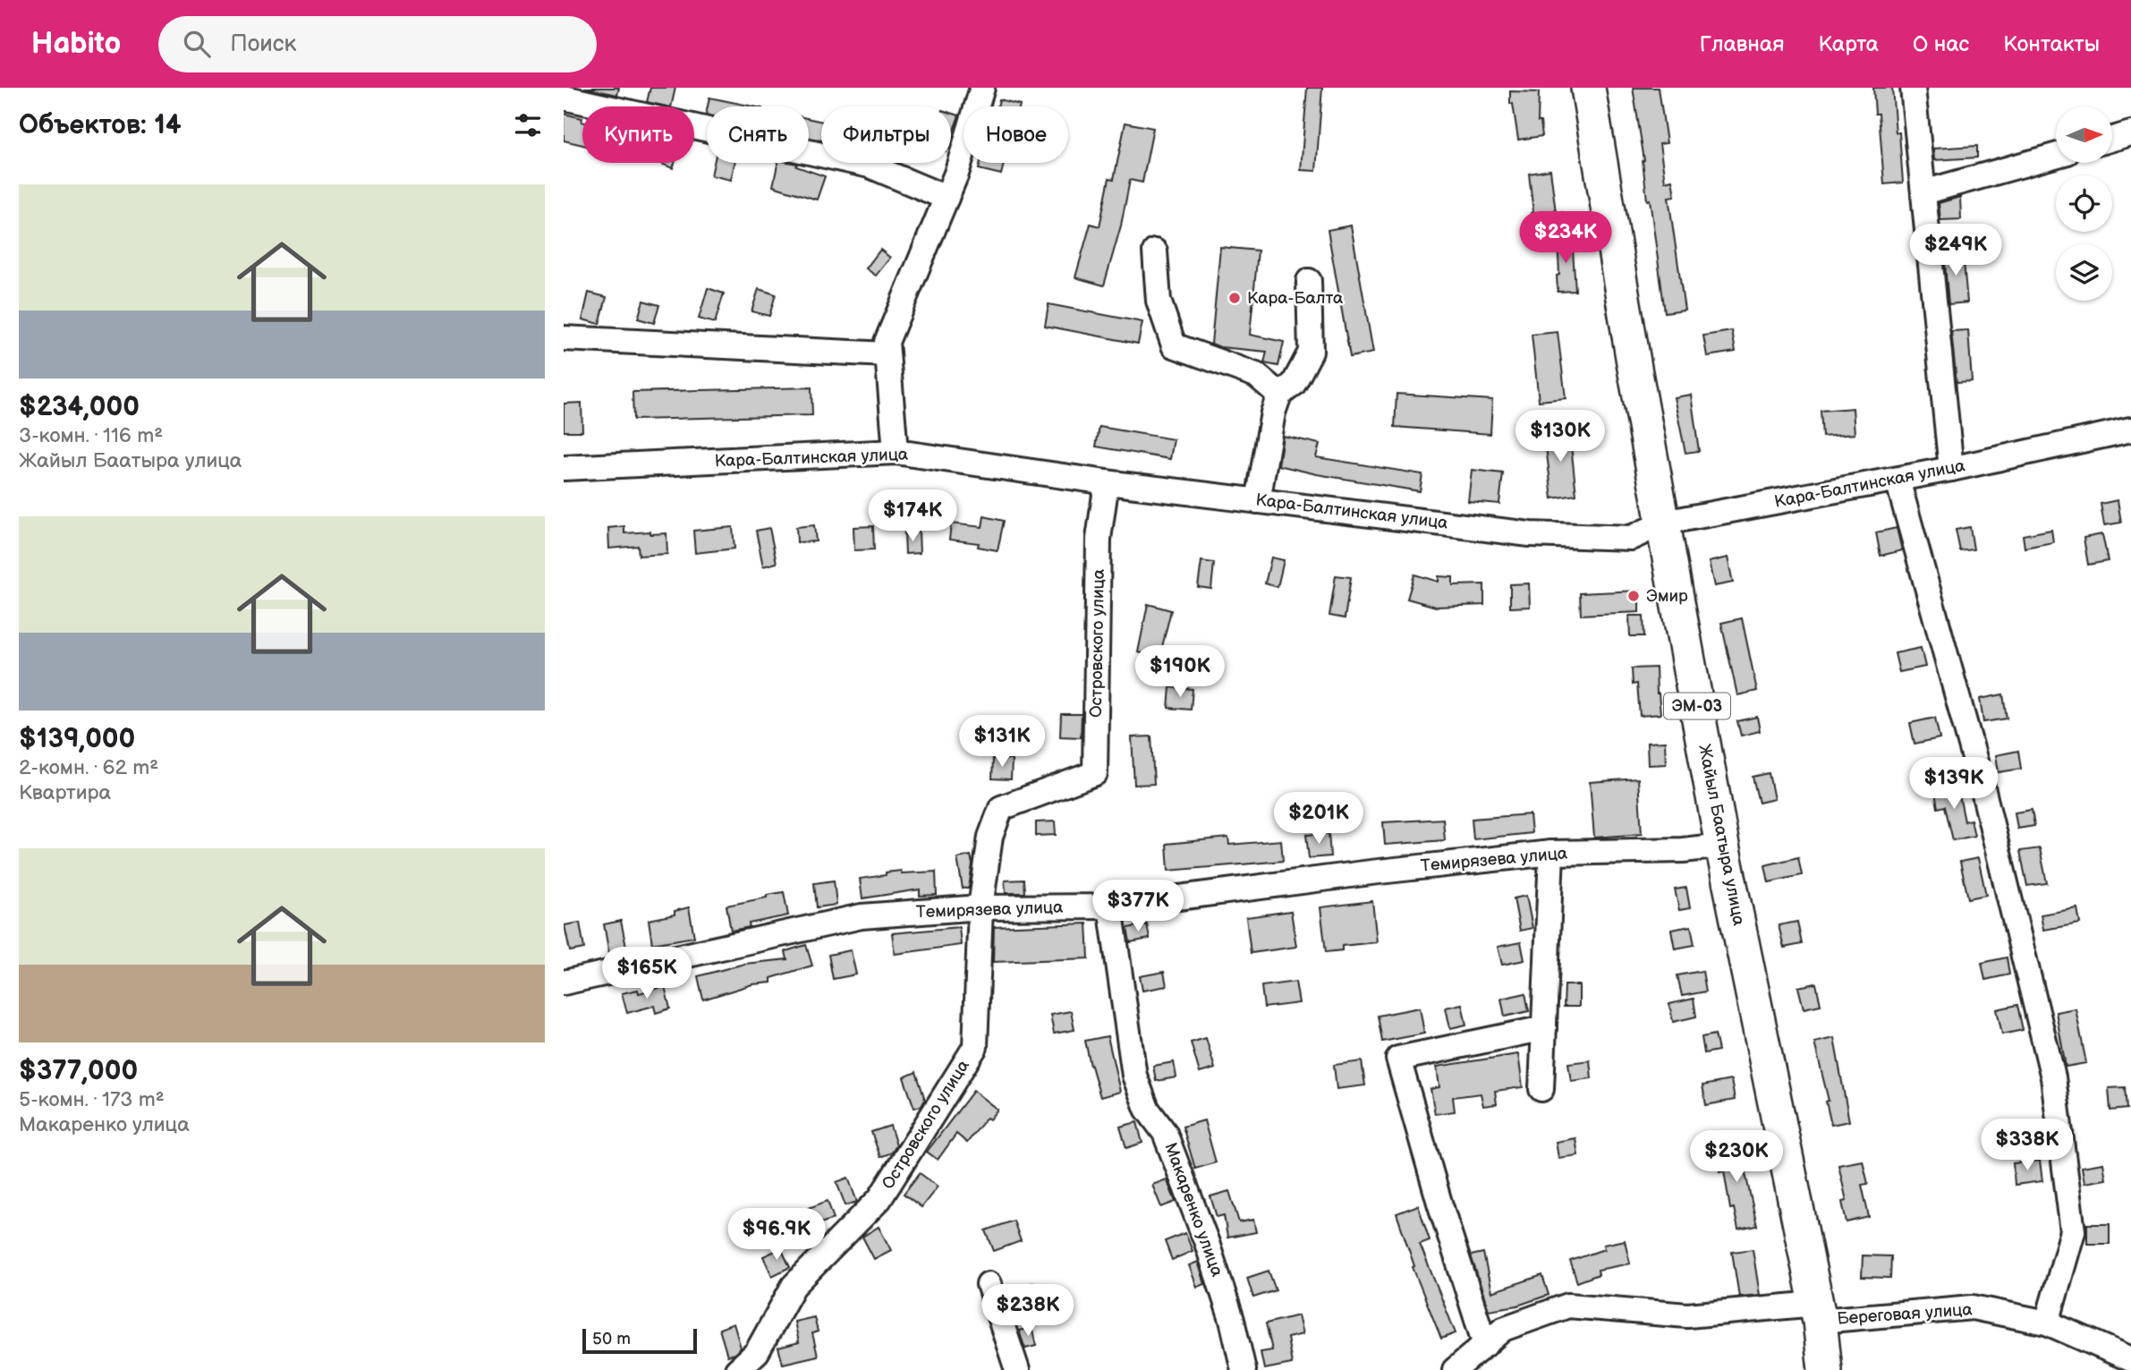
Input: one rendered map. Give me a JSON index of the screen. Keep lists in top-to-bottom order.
{
  "streets": {
    "highway": ["ЭМ-03", "Жайыл Баатыра улица"],
    "street": [
      "Кара-Балтинская улица",
      "Островского улица",
      "Темирязева улица",
      "Макаренко улица",
      "Береговая улица"
    ]
  },
  "crossings": [
    ["Кара-Балтинская улица", "Островского улица"],
    ["Кара-Балтинская улица", "Жайыл Баатыра улица"],
    ["Островского улица", "Темирязева улица"],
    ["Жайыл Баатыра улица", "Темирязева улица"],
    ["Жайыл Баатыра улица", "Береговая улица"],
    ["Темирязева улица", "Макаренко улица"]
  ],
  "places": ["Кара-Балта", "Эмир"],
  "scale_bar": "50 m",
  "north": "right",
  "page": {
    "header": "Habito",
    "search": "Поиск",
    "nav": [
      "Главная",
      "Карта",
      "О нас",
      "Контакты"
    ],
    "heading": "Объектов: 14",
    "chip": [
      "Купить",
      "Снять",
      "Фильтры",
      "Новое"
    ],
    "list": [
      {
        "name": "$234,000",
        "note": "3-комн. · 116 m² · Жайыл Баатыра улица"
      },
      {
        "name": "$139,000",
        "note": "2-комн. · 62 m² · Квартира"
      },
      {
        "name": "$377,000",
        "note": "5-комн. · 173 m² · Макаренко улица"
      }
    ],
    "price": [
      "$234K",
      "$249K",
      "$130K",
      "$174K",
      "$190K",
      "$131K",
      "$139K",
      "$201K",
      "$377K",
      "$165K",
      "$338K",
      "$230K",
      "$96.9K",
      "$238K"
    ],
    "scale": "50 m"
  }
}
